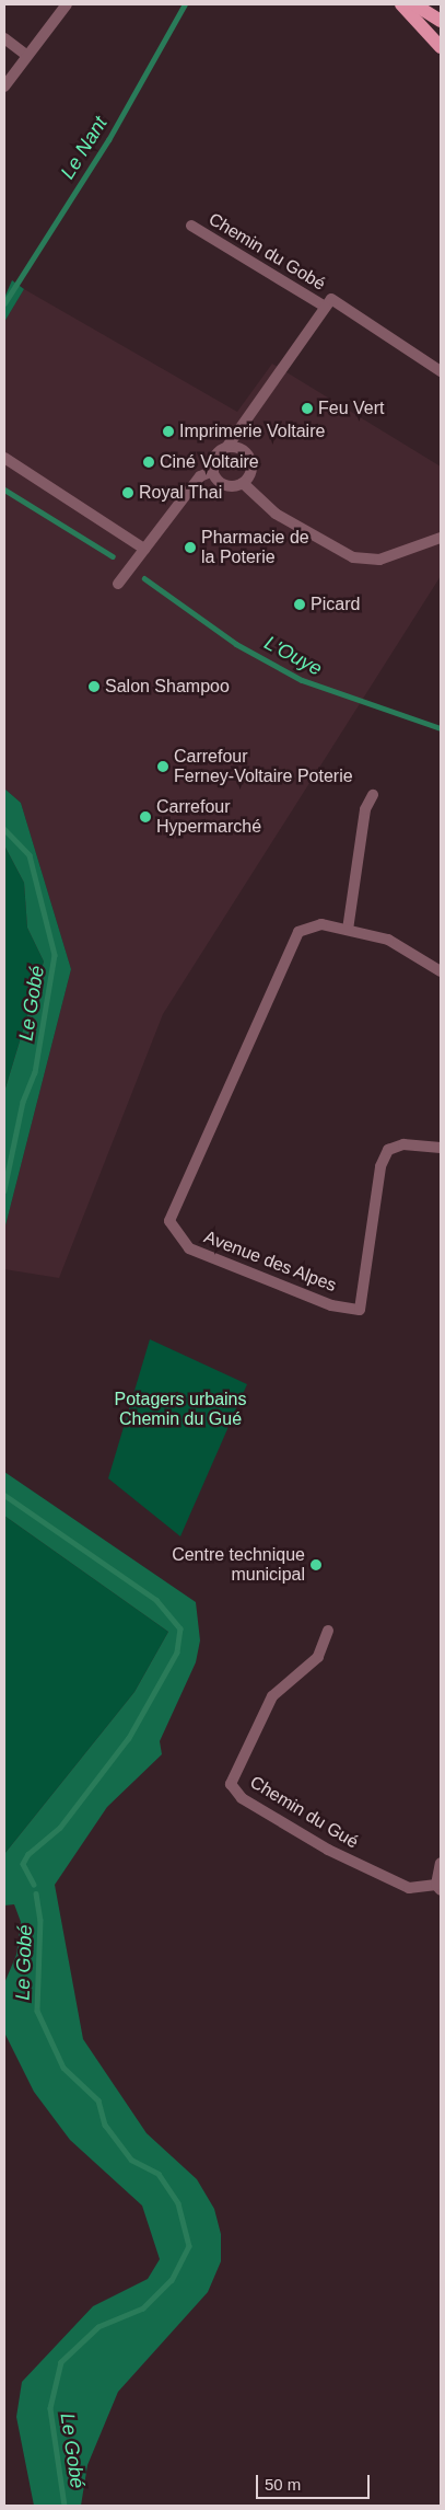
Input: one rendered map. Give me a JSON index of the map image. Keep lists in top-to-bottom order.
{
  "streets": {
    "street": ["Chemin du Gobé", "Avenue des Alpes", "Chemin du Gué"]
  },
  "water": ["Le Nant", "L'Ouye", "Le Gobé"],
  "parks": ["Potagers urbains Chemin du Gué"],
  "places": [
    "Feu Vert",
    "Imprimerie Voltaire",
    "Ciné Voltaire",
    "Royal Thai",
    "Pharmacie de la Poterie",
    "Picard",
    "Salon Shampoo",
    "Carrefour Ferney-Voltaire Poterie",
    "Carrefour Hypermarché",
    "Centre technique municipal"
  ],
  "scale_bar": "50 m"
}
